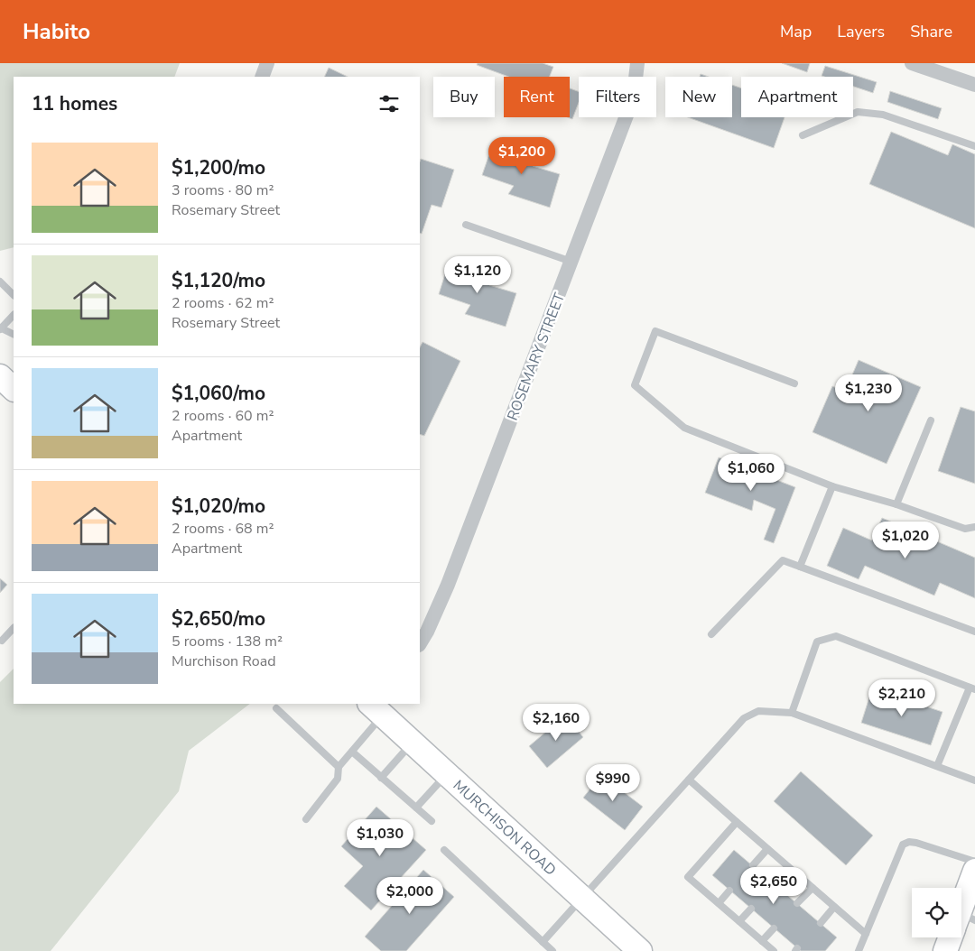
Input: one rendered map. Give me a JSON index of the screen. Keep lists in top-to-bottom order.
{
  "streets": {
    "main road": ["MURCHISON ROAD"],
    "street": ["ROSEMARY STREET"]
  },
  "page": {
    "header": "Habito",
    "nav": ["Map", "Layers", "Share"],
    "chip": [
      "Buy",
      "Rent",
      "Filters",
      "New",
      "Apartment"
    ],
    "heading": "11 homes",
    "list": [
      {
        "name": "$1,200/mo",
        "note": "3 rooms · 80 m² · Rosemary Street"
      },
      {
        "name": "$1,120/mo",
        "note": "2 rooms · 62 m² · Rosemary Street"
      },
      {
        "name": "$1,060/mo",
        "note": "2 rooms · 60 m² · Apartment"
      },
      {
        "name": "$1,020/mo",
        "note": "2 rooms · 68 m² · Apartment"
      },
      {
        "name": "$2,650/mo",
        "note": "5 rooms · 138 m² · Murchison Road"
      }
    ],
    "price": [
      "$1,200",
      "$1,120",
      "$1,230",
      "$1,060",
      "$1,020",
      "$2,210",
      "$2,160",
      "$990",
      "$1,030",
      "$2,650",
      "$2,000"
    ]
  }
}
